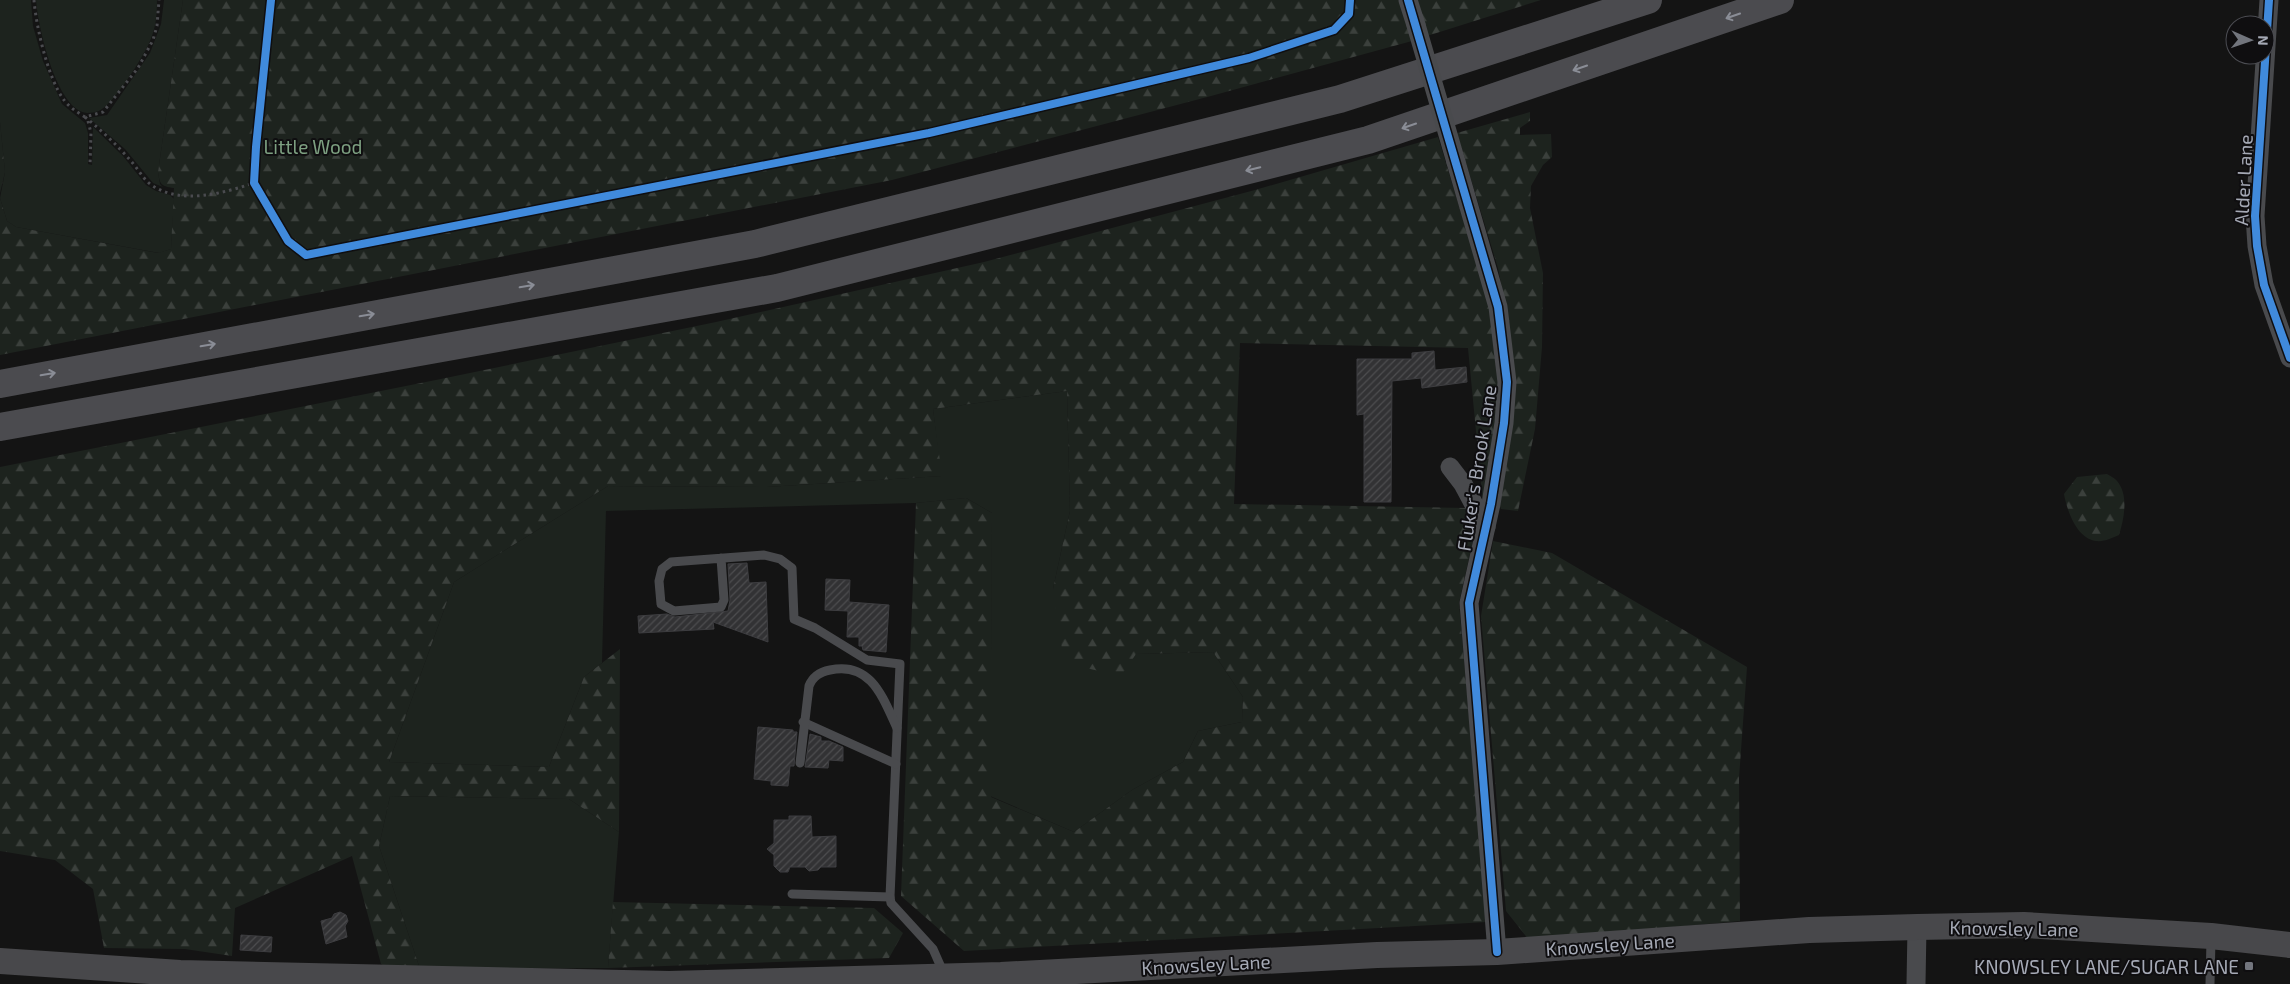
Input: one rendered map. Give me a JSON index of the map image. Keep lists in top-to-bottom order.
{
  "streets": {
    "main road": ["Knowsley Lane"],
    "street": ["Alder Lane", "Fluker's Brook Lane"]
  },
  "crossings": [
    ["Fluker's Brook Lane", "Knowsley Lane"]
  ],
  "parks": ["Little Wood"],
  "places": {
    "transit": ["KNOWSLEY LANE/SUGAR LANE"]
  },
  "north": "right"
}
